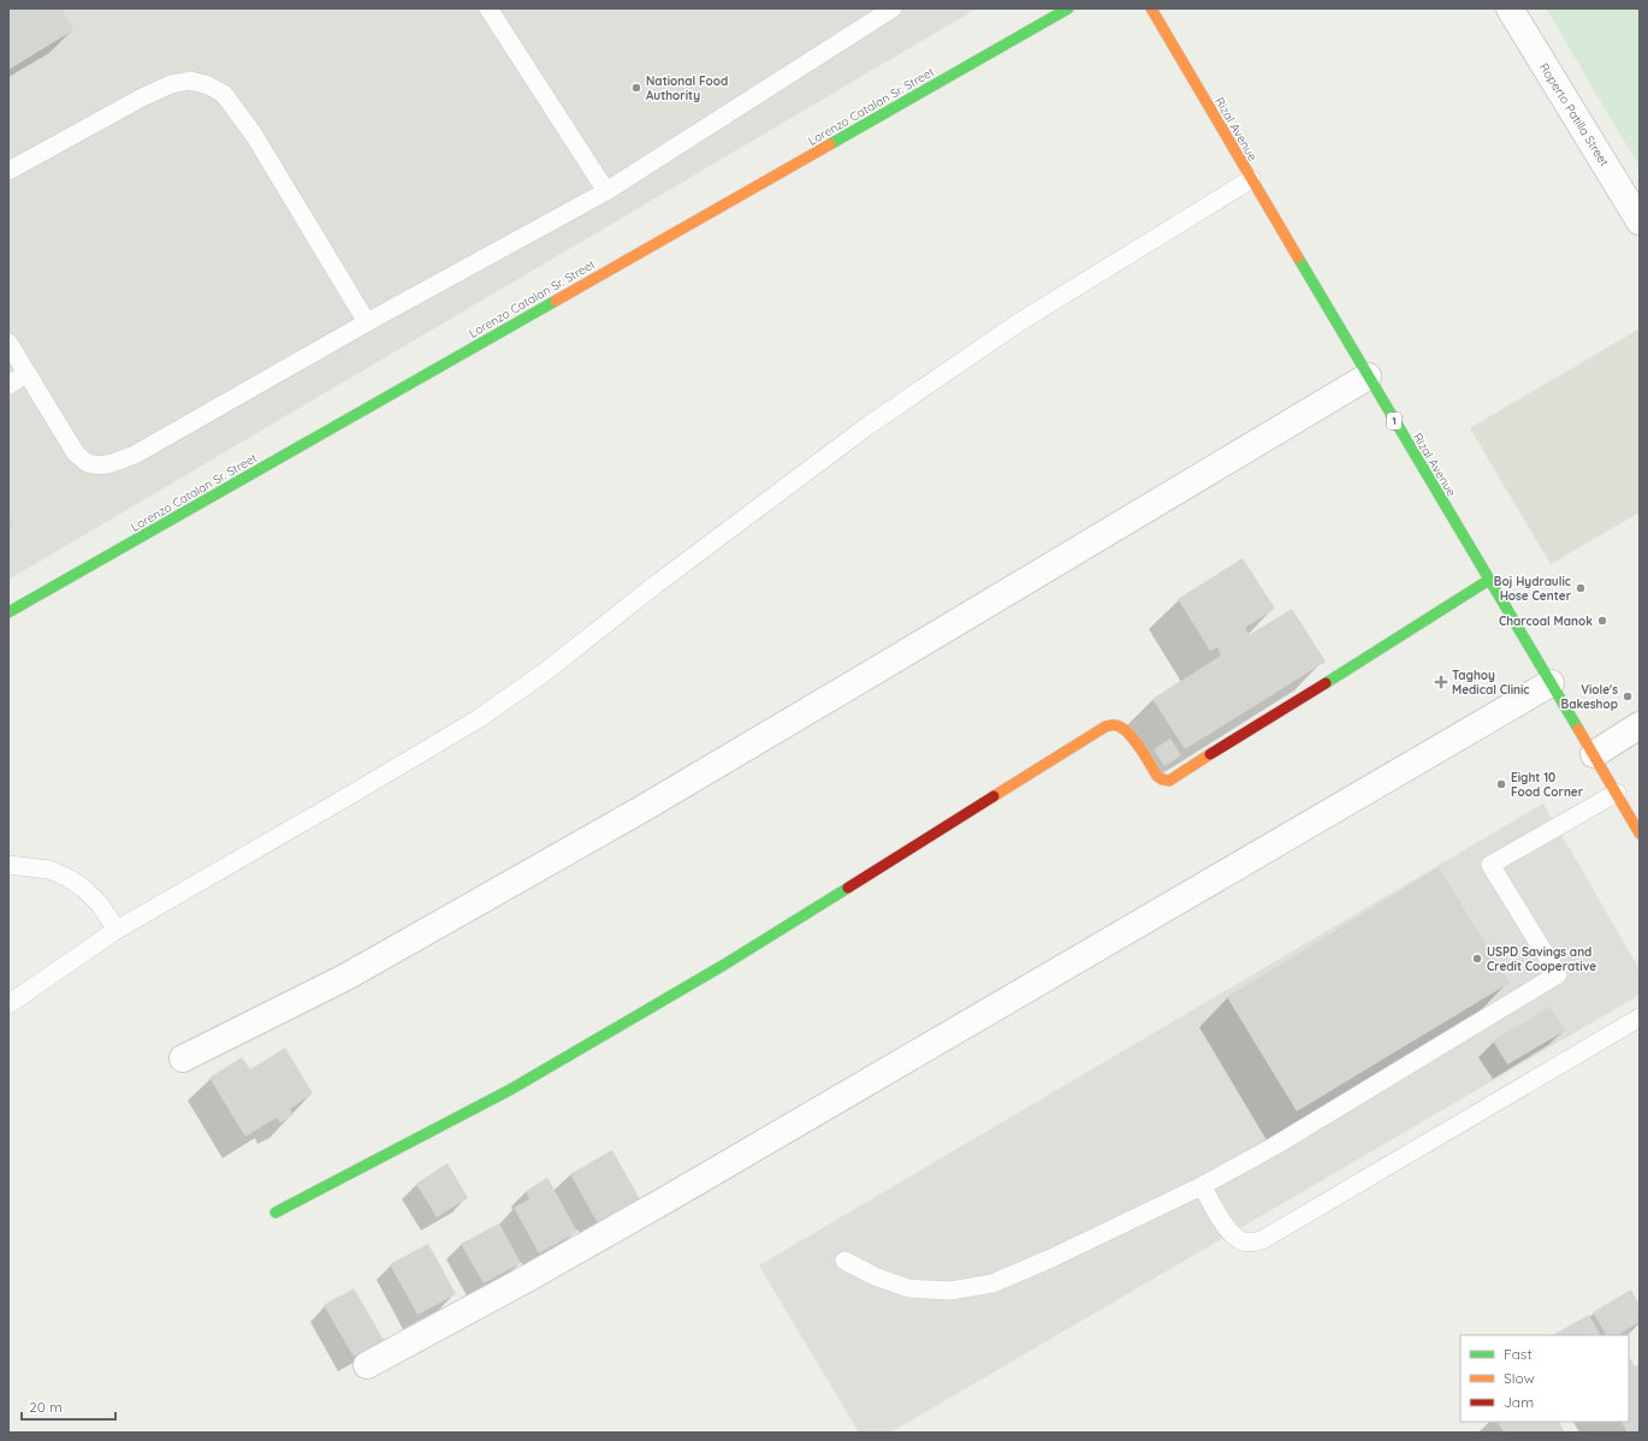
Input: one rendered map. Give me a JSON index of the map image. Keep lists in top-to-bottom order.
{
  "streets": {
    "street": [
      "Lorenzo Catalan Sr. Street",
      "Roperto Patilla Street",
      "Rizal Avenue",
      "1"
    ]
  },
  "places": {
    "other": [
      "National Food Authority",
      "Boj Hydraulic Hose Center",
      "Charcoal Manok",
      "Viole's Bakeshop",
      "Eight 10 Food Corner",
      "USPD Savings and Credit Cooperative"
    ],
    "health": ["Taghoy Medical Clinic"]
  },
  "legend": ["Fast", "Slow", "Jam"],
  "scale_bar": "20 m"
}
